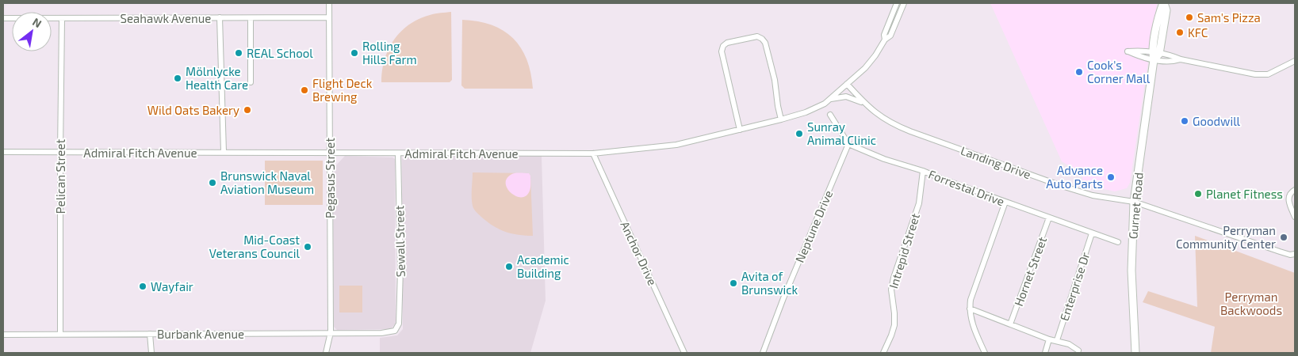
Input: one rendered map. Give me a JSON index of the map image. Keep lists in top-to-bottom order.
{
  "streets": {
    "main road": ["Gurnet Road"],
    "street": [
      "Seahawk Avenue",
      "Admiral Fitch Avenue",
      "Landing Drive",
      "Pelican Street",
      "Pegasus Street",
      "Forrestal Drive",
      "Neptune Drive",
      "Sewall Street",
      "Intrepid Street",
      "Anchor Drive",
      "Hornet Street",
      "Enterprise Dr",
      "Burbank Avenue"
    ]
  },
  "crossings": [
    ["Seahawk Avenue", "Pelican Street"],
    ["Seahawk Avenue", "Pegasus Street"],
    ["Admiral Fitch Avenue", "Landing Drive"],
    ["Admiral Fitch Avenue", "Pelican Street"],
    ["Admiral Fitch Avenue", "Pegasus Street"],
    ["Admiral Fitch Avenue", "Sewall Street"],
    ["Admiral Fitch Avenue", "Anchor Drive"],
    ["Landing Drive", "Gurnet Road"],
    ["Pelican Street", "Burbank Avenue"],
    ["Pegasus Street", "Burbank Avenue"],
    ["Forrestal Drive", "Neptune Drive"],
    ["Forrestal Drive", "Intrepid Street"],
    ["Forrestal Drive", "Hornet Street"],
    ["Forrestal Drive", "Enterprise Dr"],
    ["Sewall Street", "Burbank Avenue"]
  ],
  "parks": ["Perryman Backwoods"],
  "places": [
    "Sam's Pizza",
    "KFC",
    "REAL School",
    "Rolling Hills Farm",
    "Cook's Corner Mall",
    "Mölnlycke Health Care",
    "Flight Deck Brewing",
    "Wild Oats Bakery",
    "Goodwill",
    "Sunray Animal Clinic",
    "Advance Auto Parts",
    "Brunswick Naval Aviation Museum",
    "Planet Fitness",
    "Perryman Community Center",
    "Mid-Coast Veterans Council",
    "Academic Building",
    "Avita of Brunswick",
    "Wayfair"
  ],
  "north": "top right"
}
